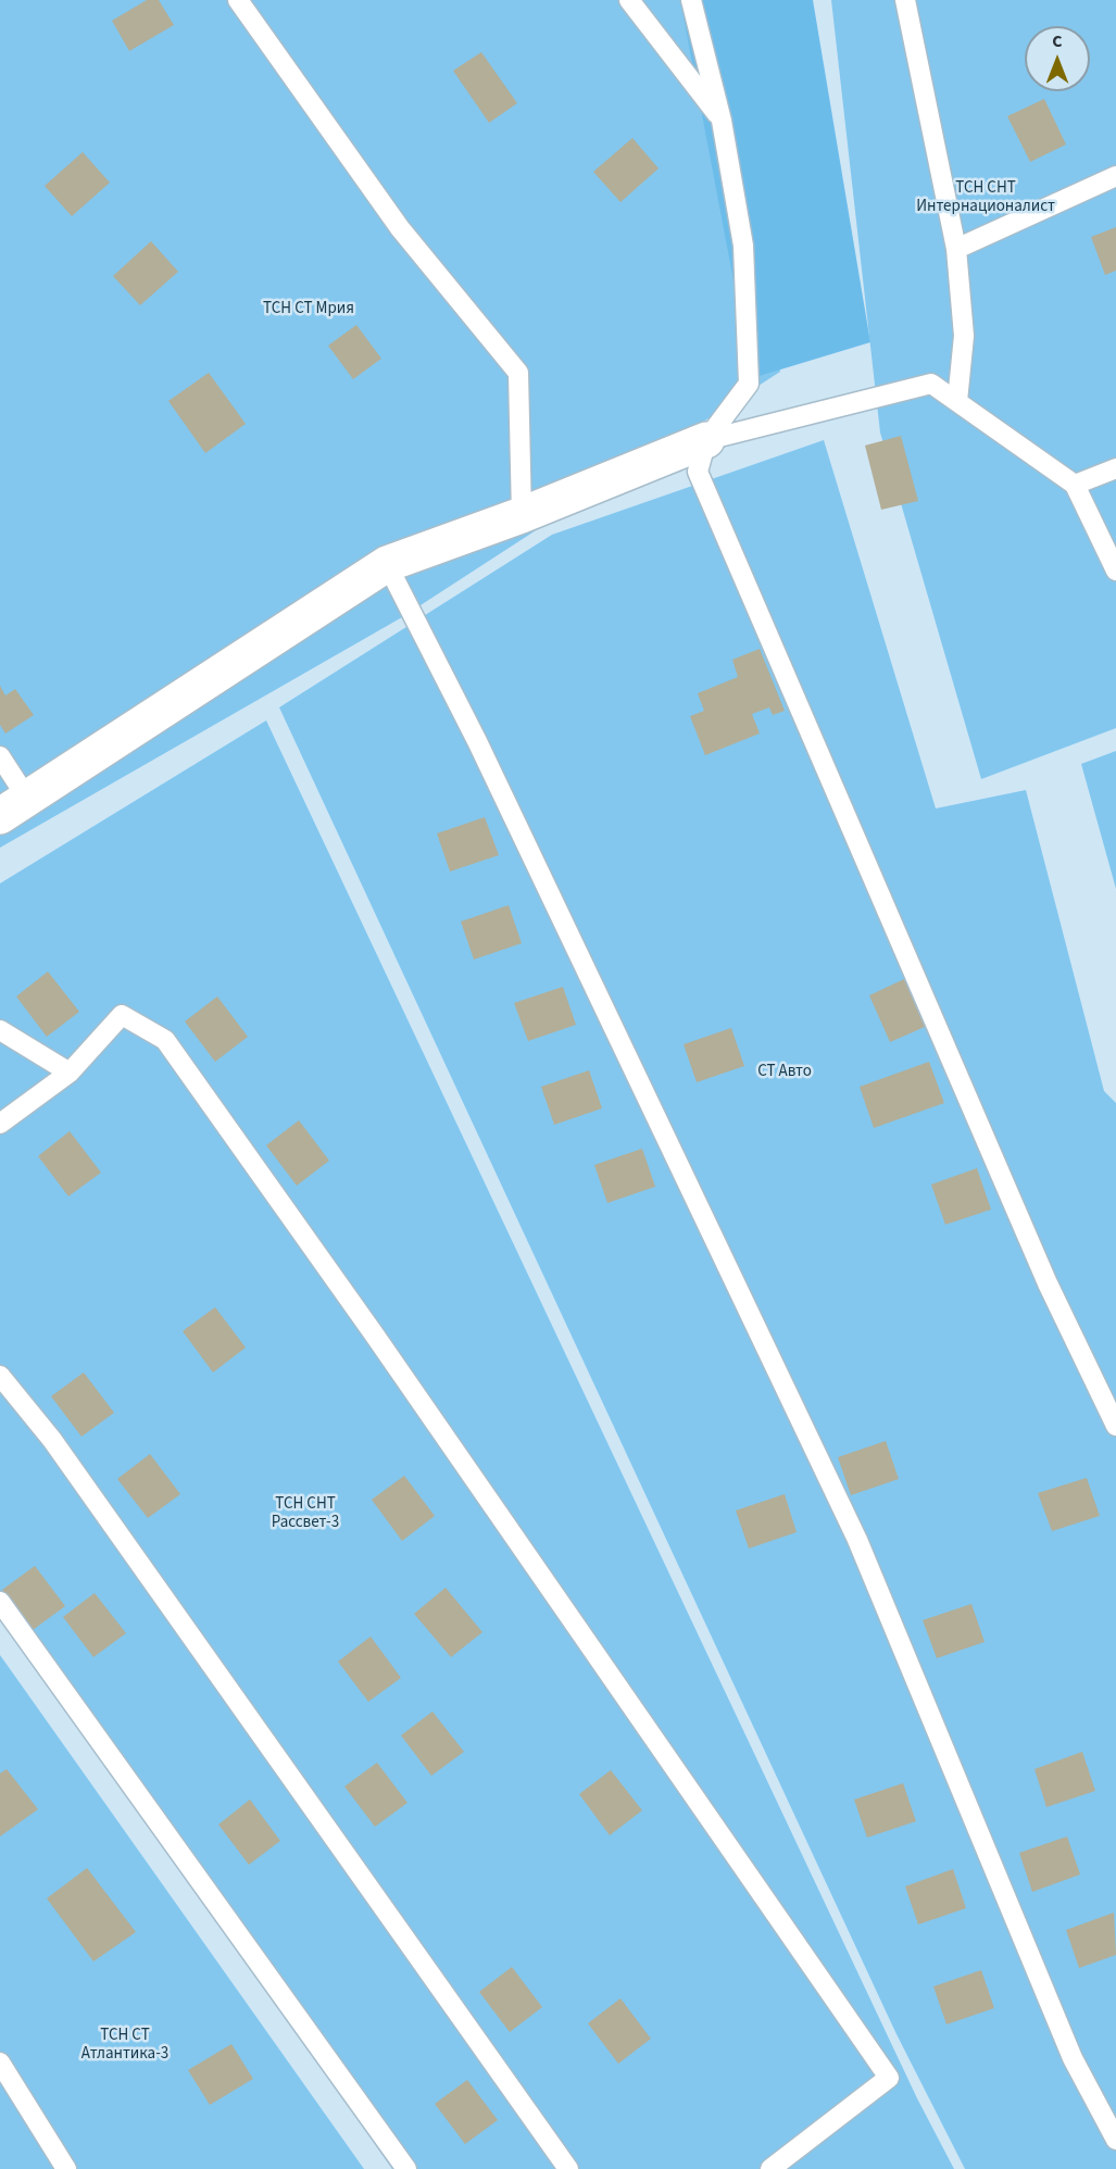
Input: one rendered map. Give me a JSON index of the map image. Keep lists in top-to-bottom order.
{
  "parks": [
    "ТСН СНТ Интернационалист",
    "ТСН СТ Мрия",
    "СТ Авто",
    "ТСН СНТ Рассвет-3",
    "ТСН СТ Атлантика-3"
  ],
  "north": "top"
}
